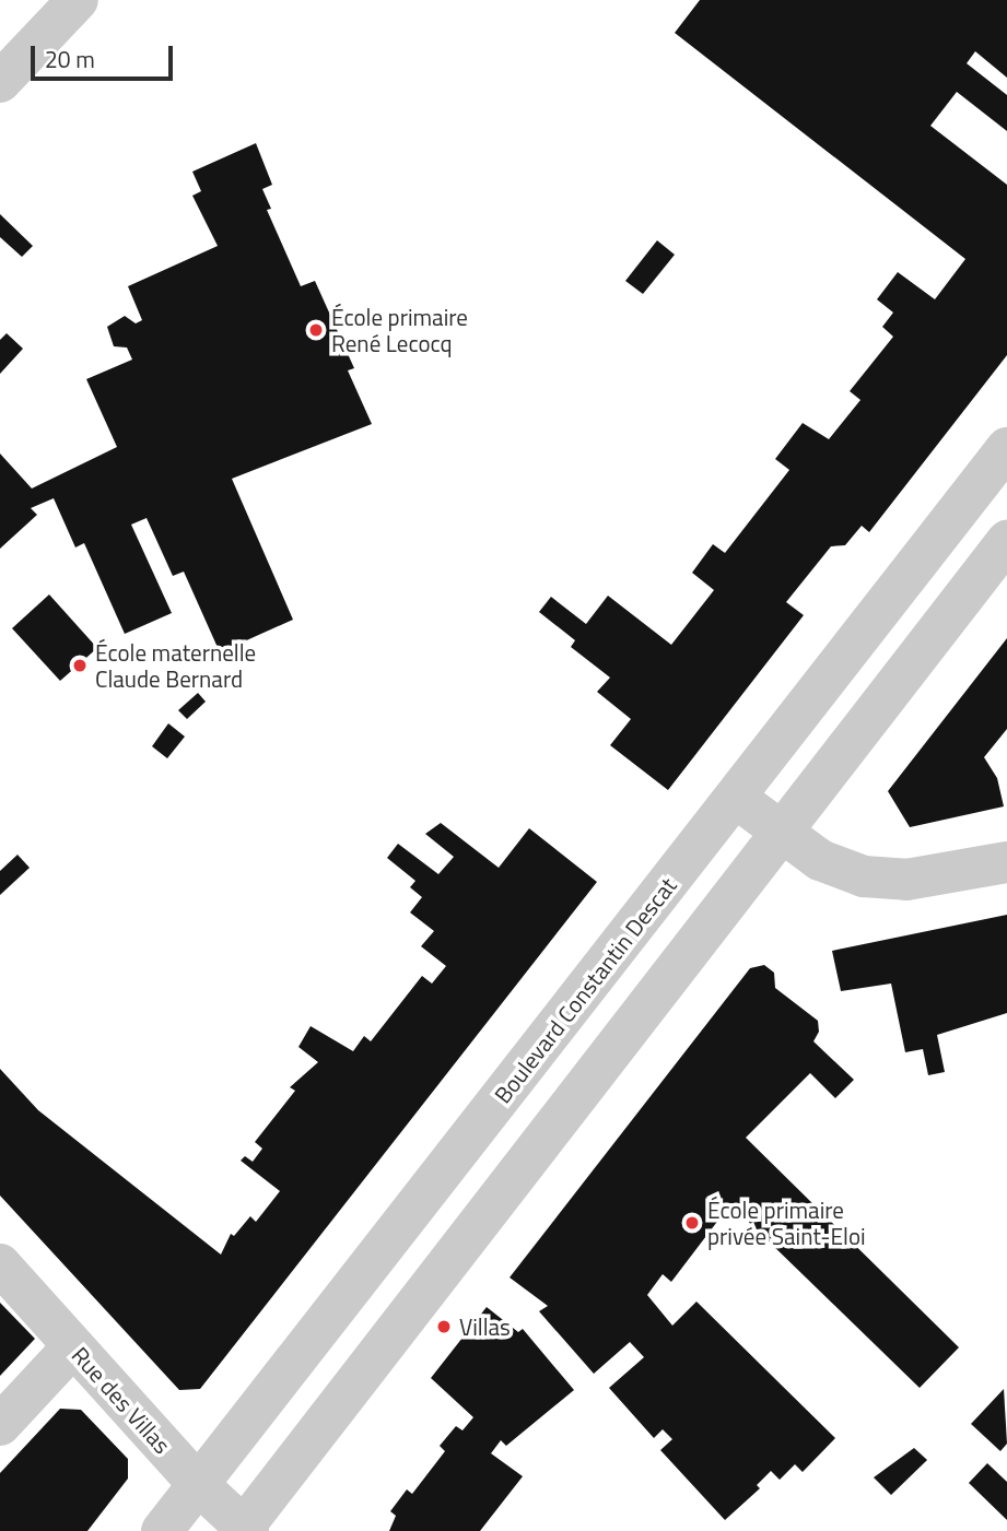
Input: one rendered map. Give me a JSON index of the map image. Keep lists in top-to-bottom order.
{
  "streets": {
    "street": ["Boulevard Constantin Descat", "Rue des Villas"]
  },
  "crossings": [
    ["Boulevard Constantin Descat", "Rue des Villas"]
  ],
  "places": [
    "École primaire René Lecocq",
    "École maternelle Claude Bernard",
    "École primaire privée Saint-Eloi",
    "Villas"
  ],
  "scale_bar": "20 m"
}
